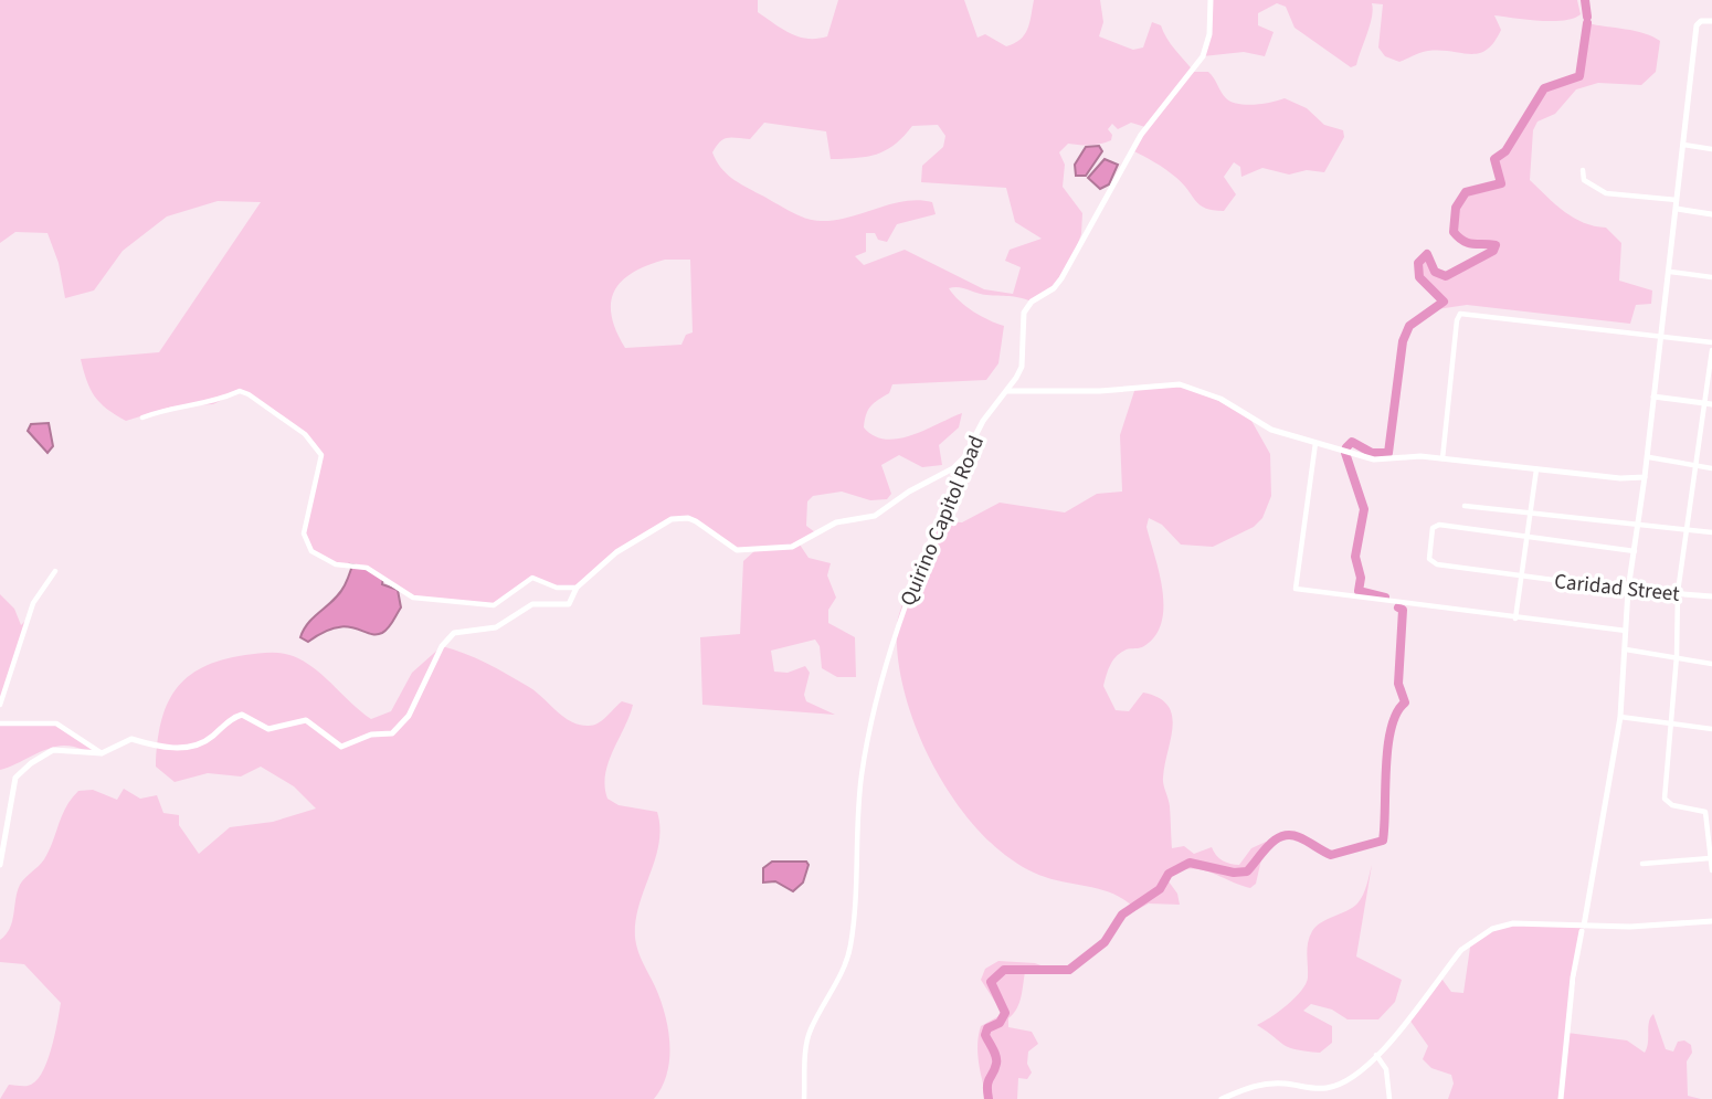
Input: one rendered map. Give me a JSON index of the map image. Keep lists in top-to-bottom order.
{
  "streets": {
    "street": ["Quirino Capitol Road", "Caridad Street"]
  }
}
